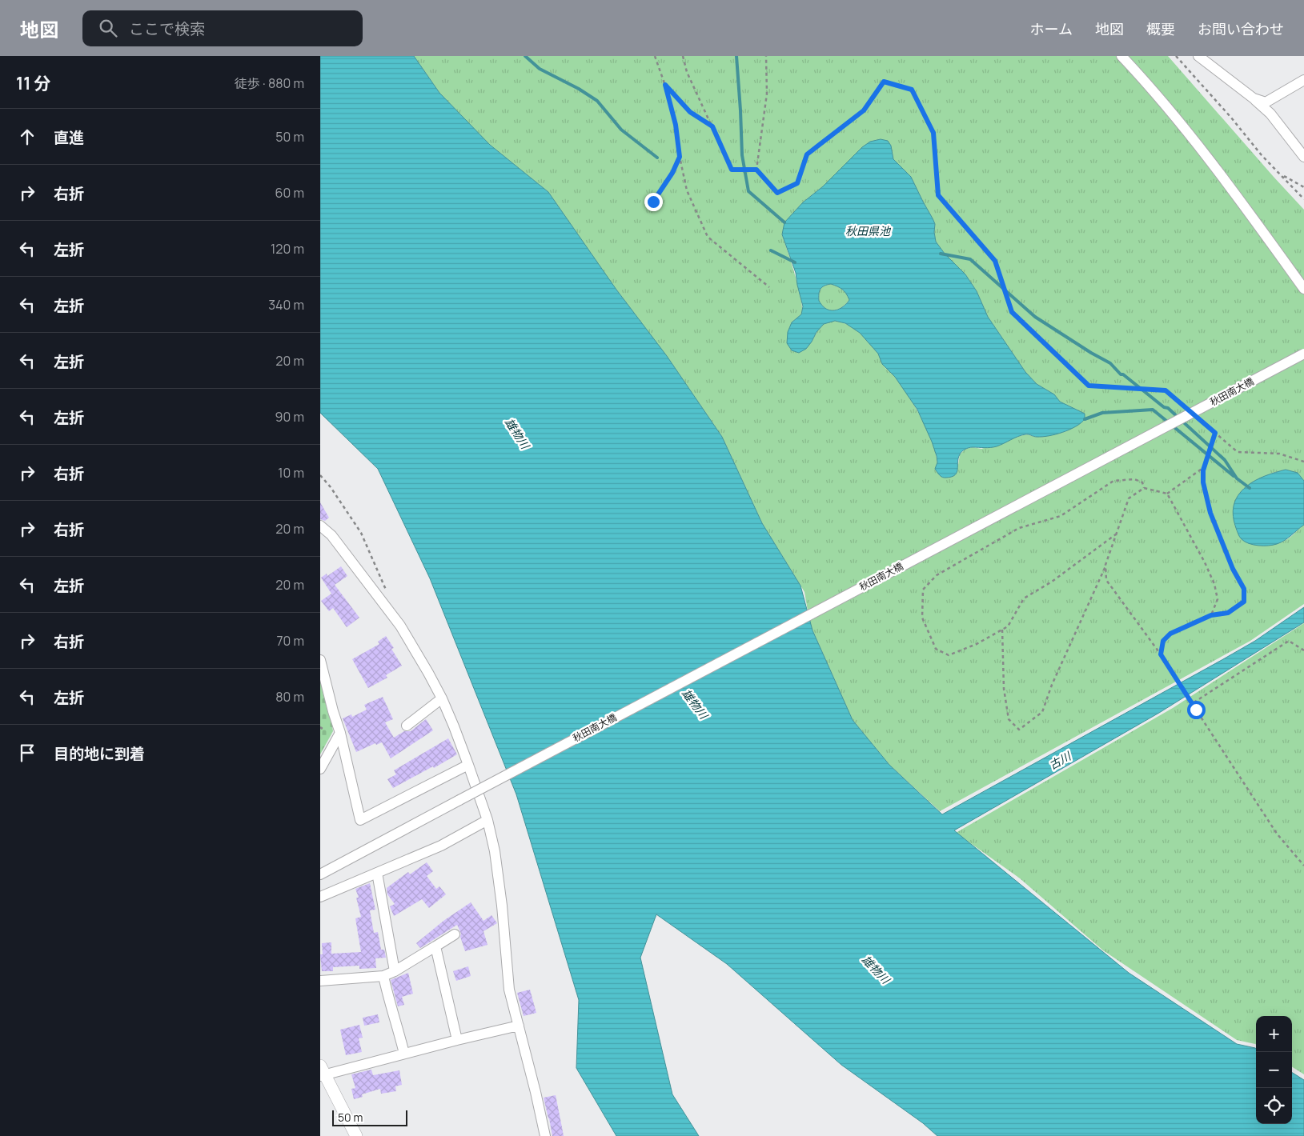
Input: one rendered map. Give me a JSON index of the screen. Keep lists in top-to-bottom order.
{
  "streets": {
    "street": ["秋田南大橋"]
  },
  "water": ["秋田県池", "雄物川", "古川"],
  "scale_bar": "50 m",
  "page": {
    "header": "地図",
    "search": "ここで検索",
    "nav": [
      "ホーム",
      "地図",
      "概要",
      "お問い合わせ"
    ],
    "heading": ["11 分", "徒歩 · 880 m"],
    "list": [
      ["直進", "50 m"],
      ["右折", "60 m"],
      ["左折", "120 m"],
      ["左折", "340 m"],
      ["左折", "20 m"],
      ["左折", "90 m"],
      ["右折", "10 m"],
      ["右折", "20 m"],
      ["左折", "20 m"],
      ["右折", "70 m"],
      ["左折", "80 m"],
      "目的地に到着"
    ],
    "map_buttons": ["+", "−"],
    "scale": "50 m"
  }
}
